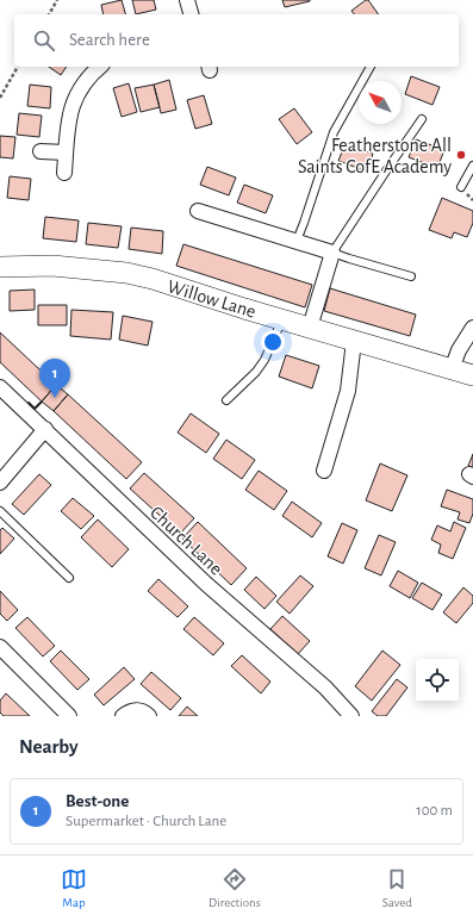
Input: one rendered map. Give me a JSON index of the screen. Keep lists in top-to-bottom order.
{
  "streets": {
    "main road": ["Willow Lane"],
    "street": ["Church Lane"]
  },
  "places": ["Featherstone All Saints CofE Academy"],
  "north": "top left",
  "page": {
    "search": "Search here",
    "pins": "1",
    "heading": "Nearby",
    "list": [
      {
        "mark": "1",
        "name": "Best-one",
        "note": "Supermarket · Church Lane",
        "value": "100 m"
      }
    ],
    "nav": ["Map", "Directions", "Saved"]
  }
}
